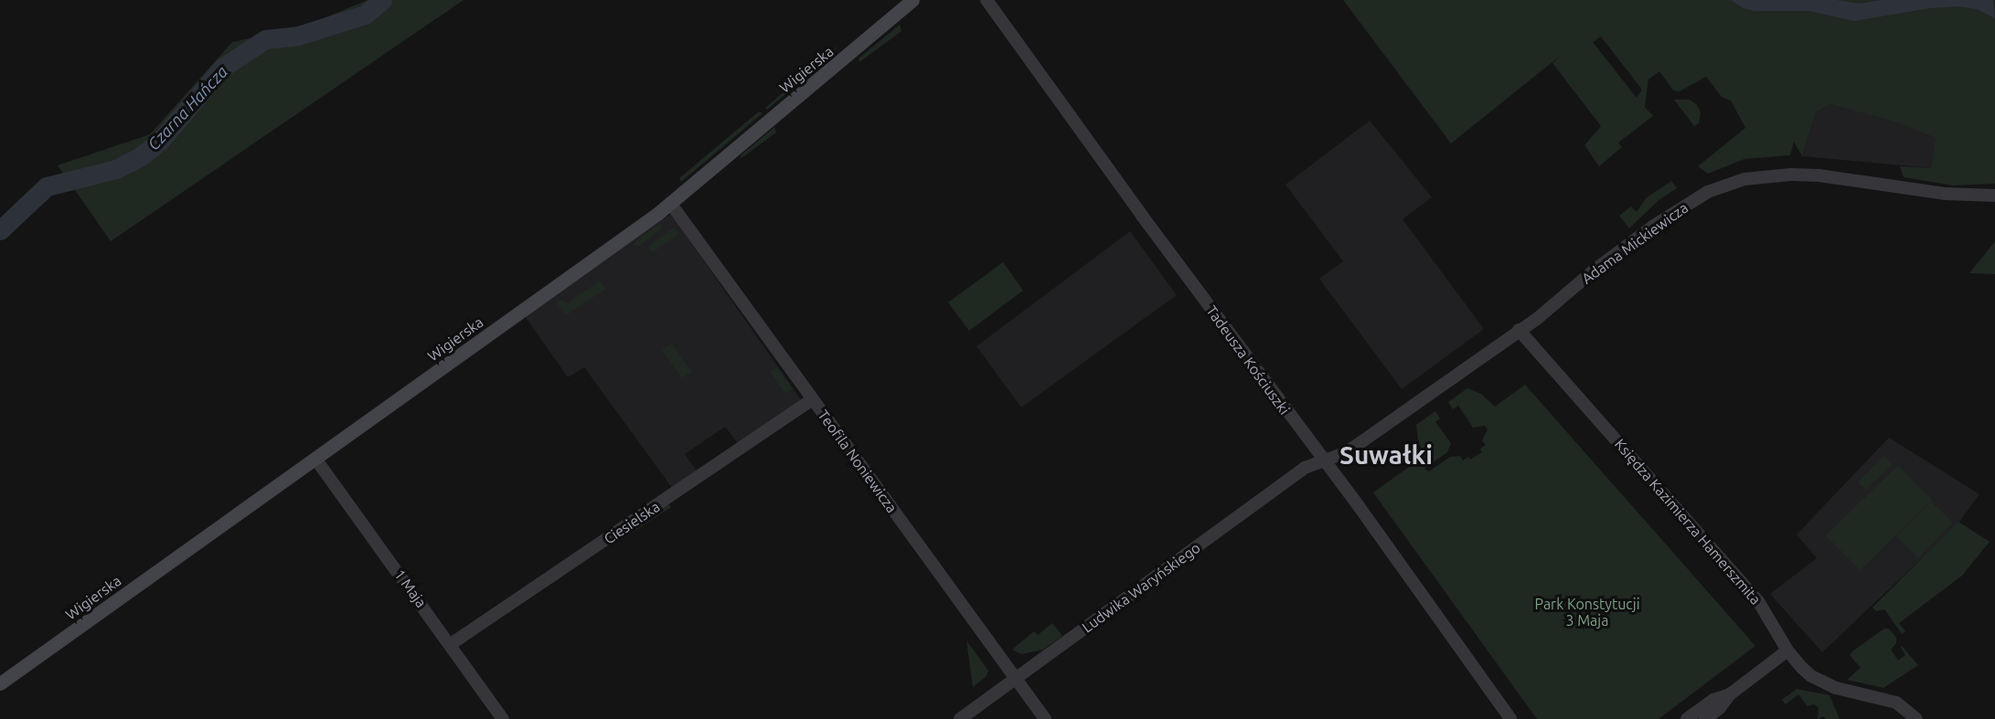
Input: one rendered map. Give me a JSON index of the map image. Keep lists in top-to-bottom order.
{
  "streets": {
    "main road": ["Wigierska"],
    "street": [
      "Adama Mickiewicza",
      "Tadeusza Kościuszki",
      "Teofila Noniewicza",
      "Księdza Kazimierza Hamerszmita",
      "Ciesielska",
      "Ludwika Waryńskiego",
      "1 Maja"
    ]
  },
  "crossings": [
    ["Wigierska", "Teofila Noniewicza"],
    ["Wigierska", "1 Maja"],
    ["Adama Mickiewicza", "Tadeusza Kościuszki"],
    ["Adama Mickiewicza", "Księdza Kazimierza Hamerszmita"],
    ["Adama Mickiewicza", "Ludwika Waryńskiego"],
    ["Tadeusza Kościuszki", "Ludwika Waryńskiego"],
    ["Teofila Noniewicza", "Ciesielska"],
    ["Teofila Noniewicza", "Ludwika Waryńskiego"],
    ["Ciesielska", "1 Maja"]
  ],
  "districts": ["Suwałki"],
  "water": ["Czarna Hańcza"],
  "parks": ["Park Konstytucji 3 Maja"]
}
